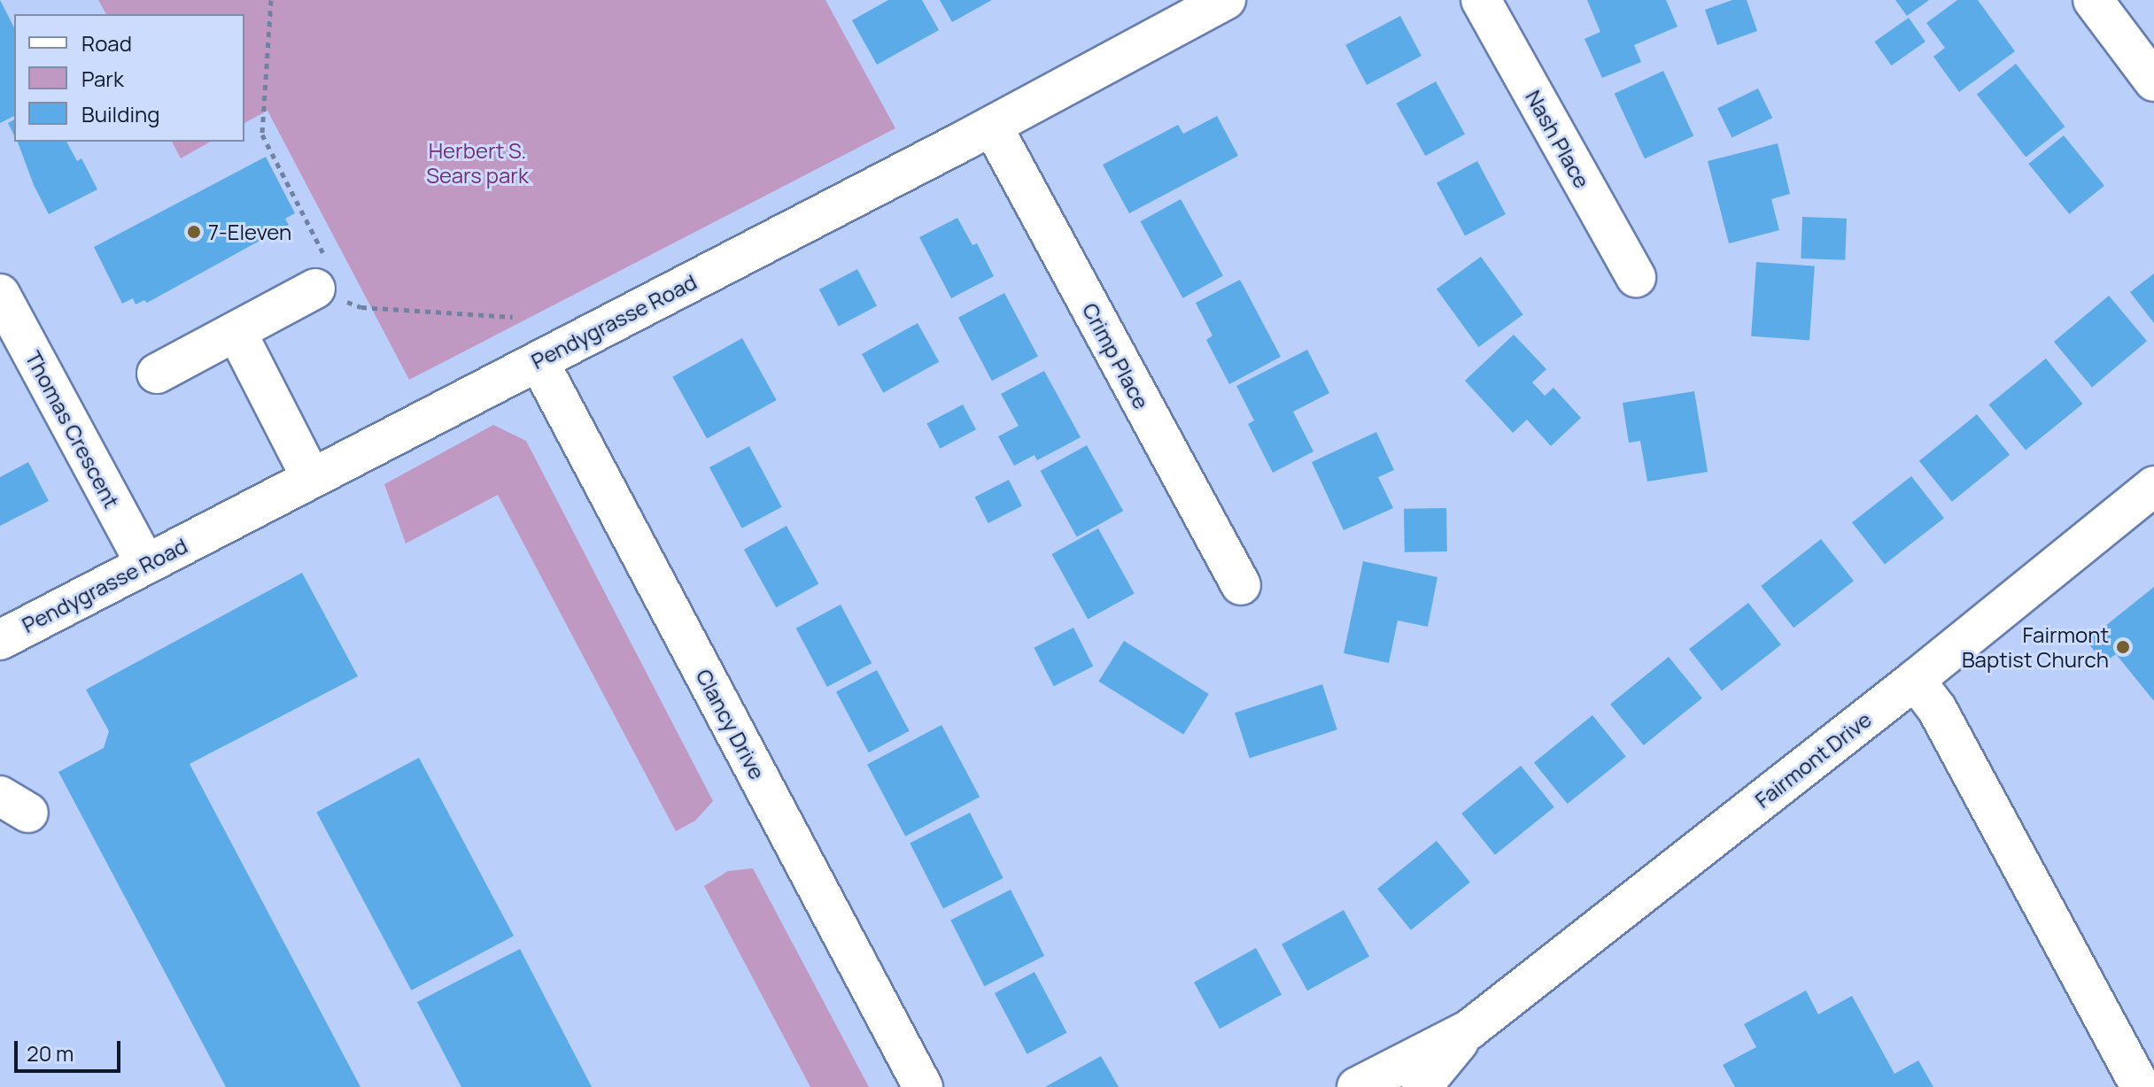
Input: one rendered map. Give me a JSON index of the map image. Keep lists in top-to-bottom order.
{
  "streets": {
    "street": [
      "Nash Place",
      "Pendygrasse Road",
      "Crimp Place",
      "Thomas Crescent",
      "Clancy Drive",
      "Fairmont Drive"
    ]
  },
  "crossings": [
    ["Pendygrasse Road", "Crimp Place"],
    ["Pendygrasse Road", "Thomas Crescent"],
    ["Pendygrasse Road", "Clancy Drive"]
  ],
  "parks": ["Herbert S. Sears park"],
  "places": ["7-Eleven", "Fairmont Baptist Church"],
  "legend": ["Road", "Park", "Building"],
  "scale_bar": "20 m"
}
